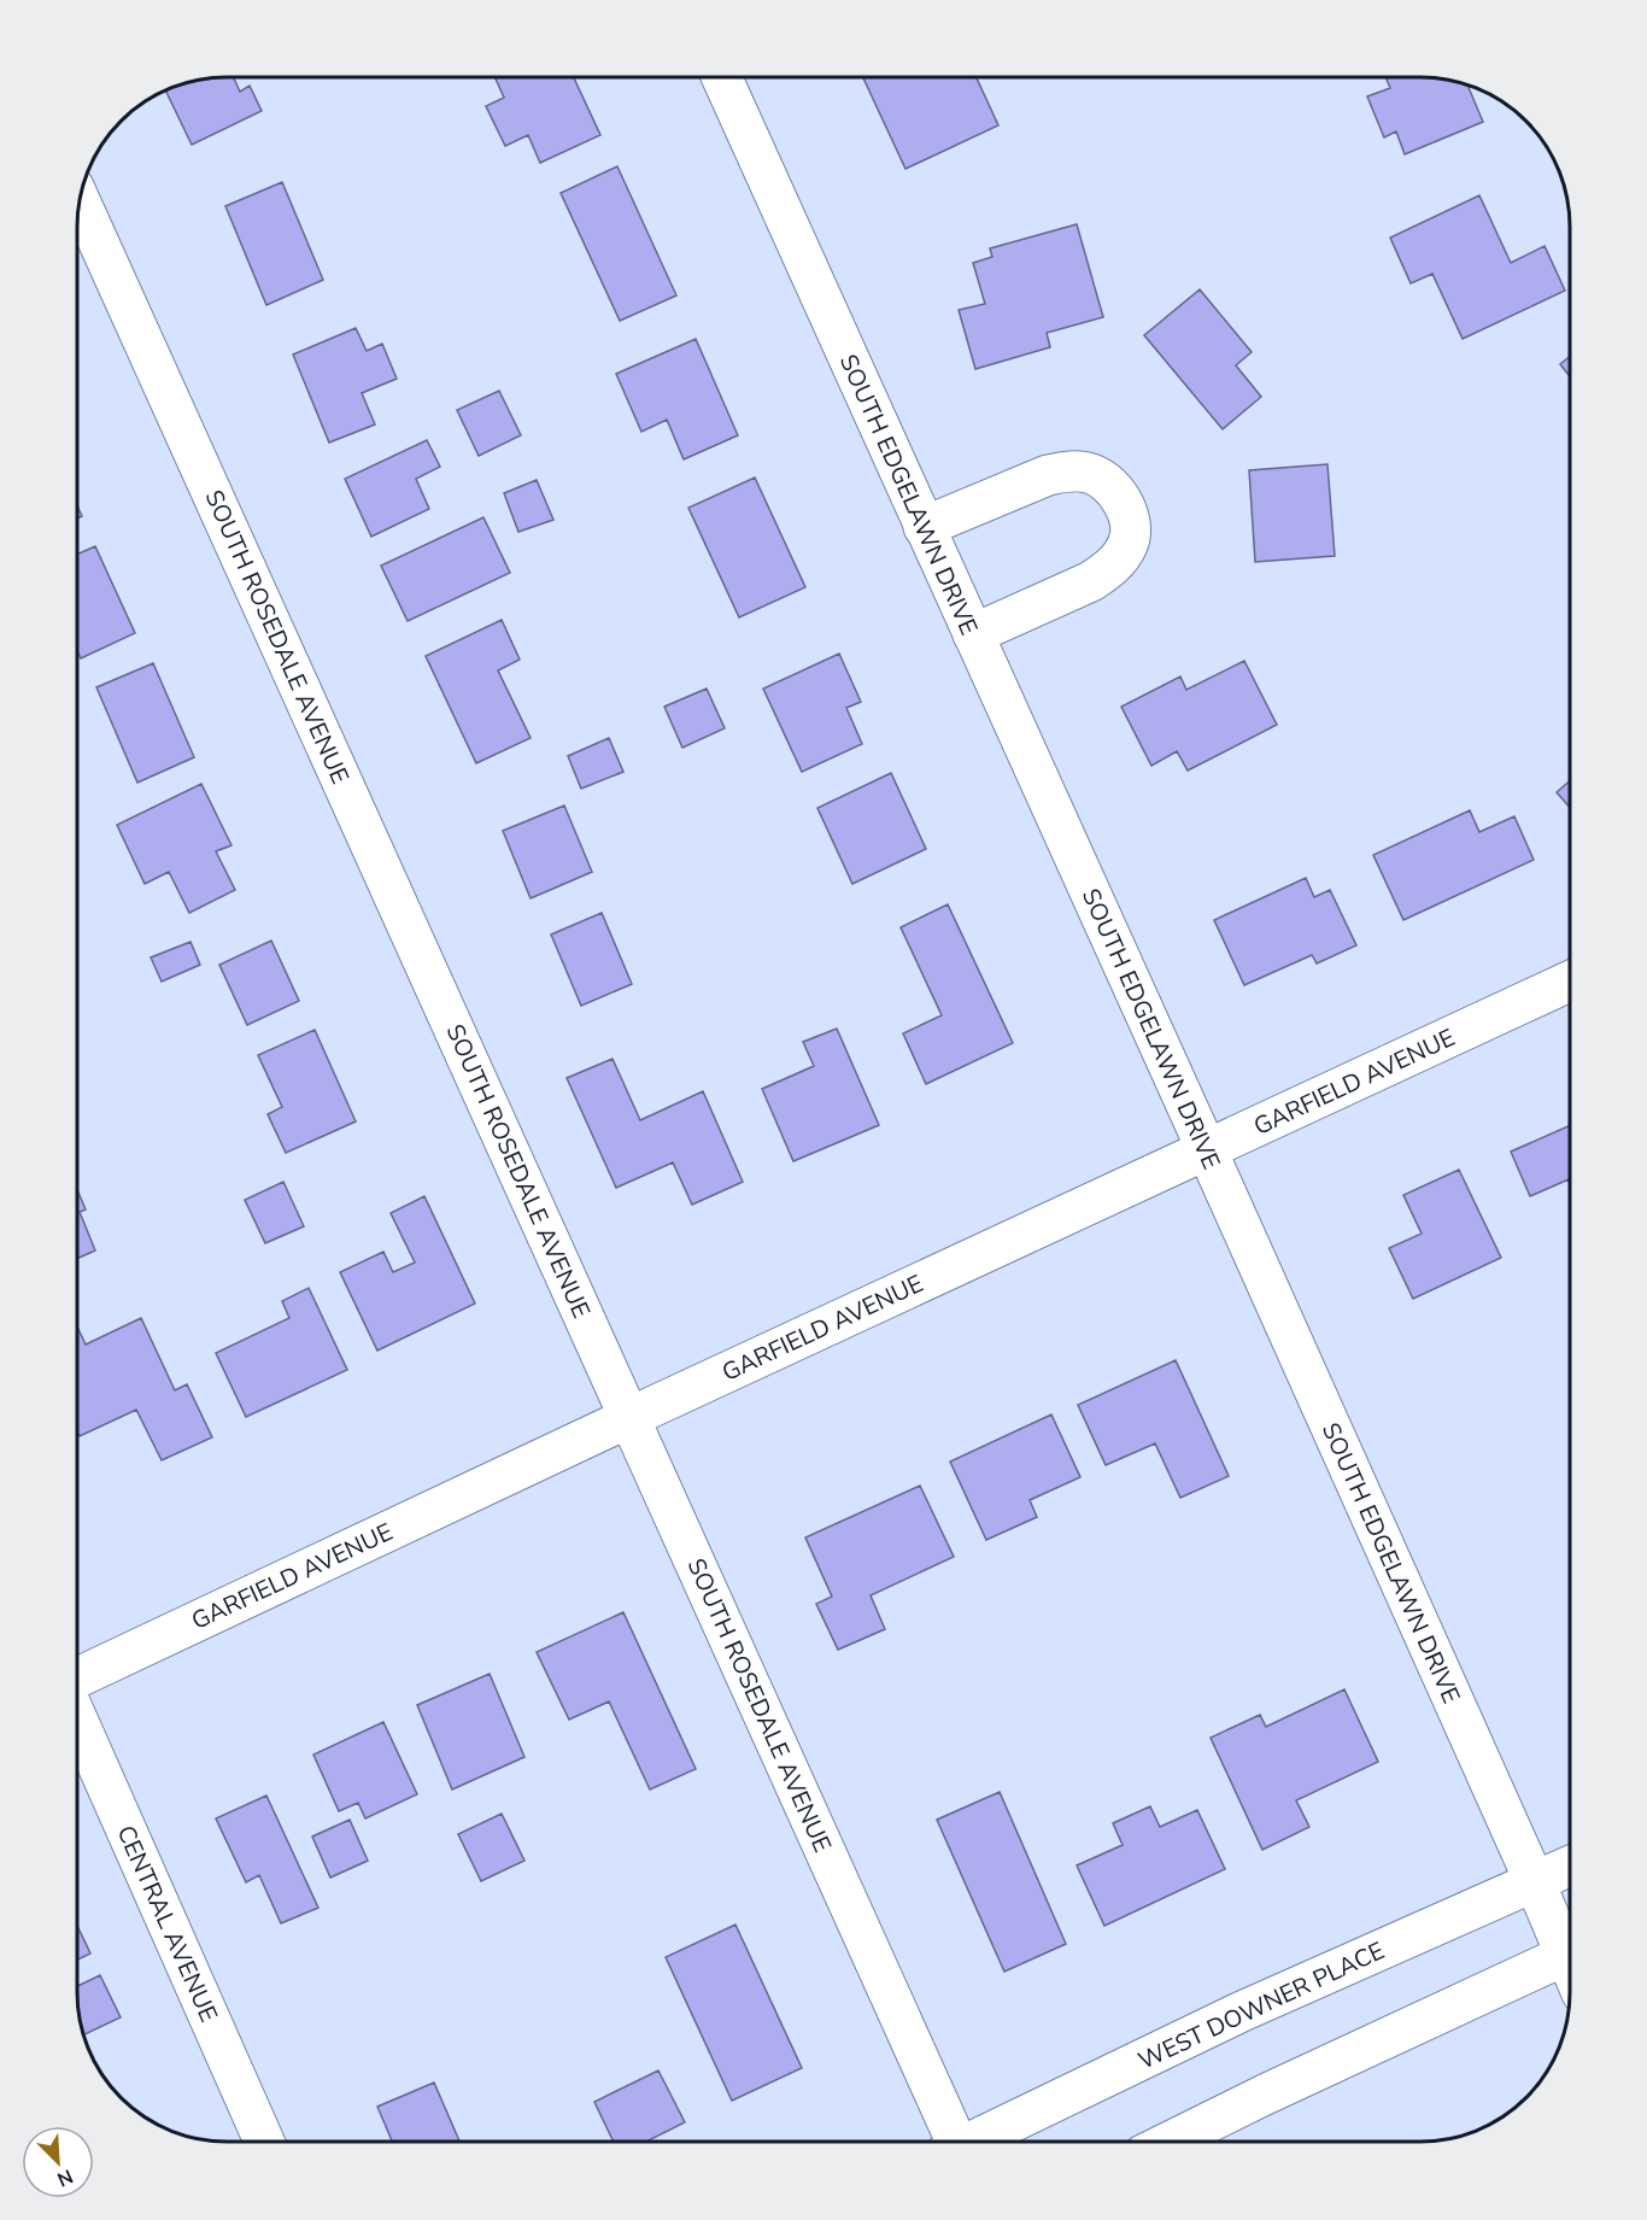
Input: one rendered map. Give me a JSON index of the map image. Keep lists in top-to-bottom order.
{
  "streets": {
    "street": [
      "SOUTH EDGELAWN DRIVE",
      "SOUTH ROSEDALE AVENUE",
      "GARFIELD AVENUE",
      "CENTRAL AVENUE",
      "WEST DOWNER PLACE"
    ]
  },
  "crossings": [
    ["SOUTH EDGELAWN DRIVE", "GARFIELD AVENUE"],
    ["SOUTH EDGELAWN DRIVE", "WEST DOWNER PLACE"],
    ["SOUTH ROSEDALE AVENUE", "GARFIELD AVENUE"]
  ],
  "north": "bottom right"
}
